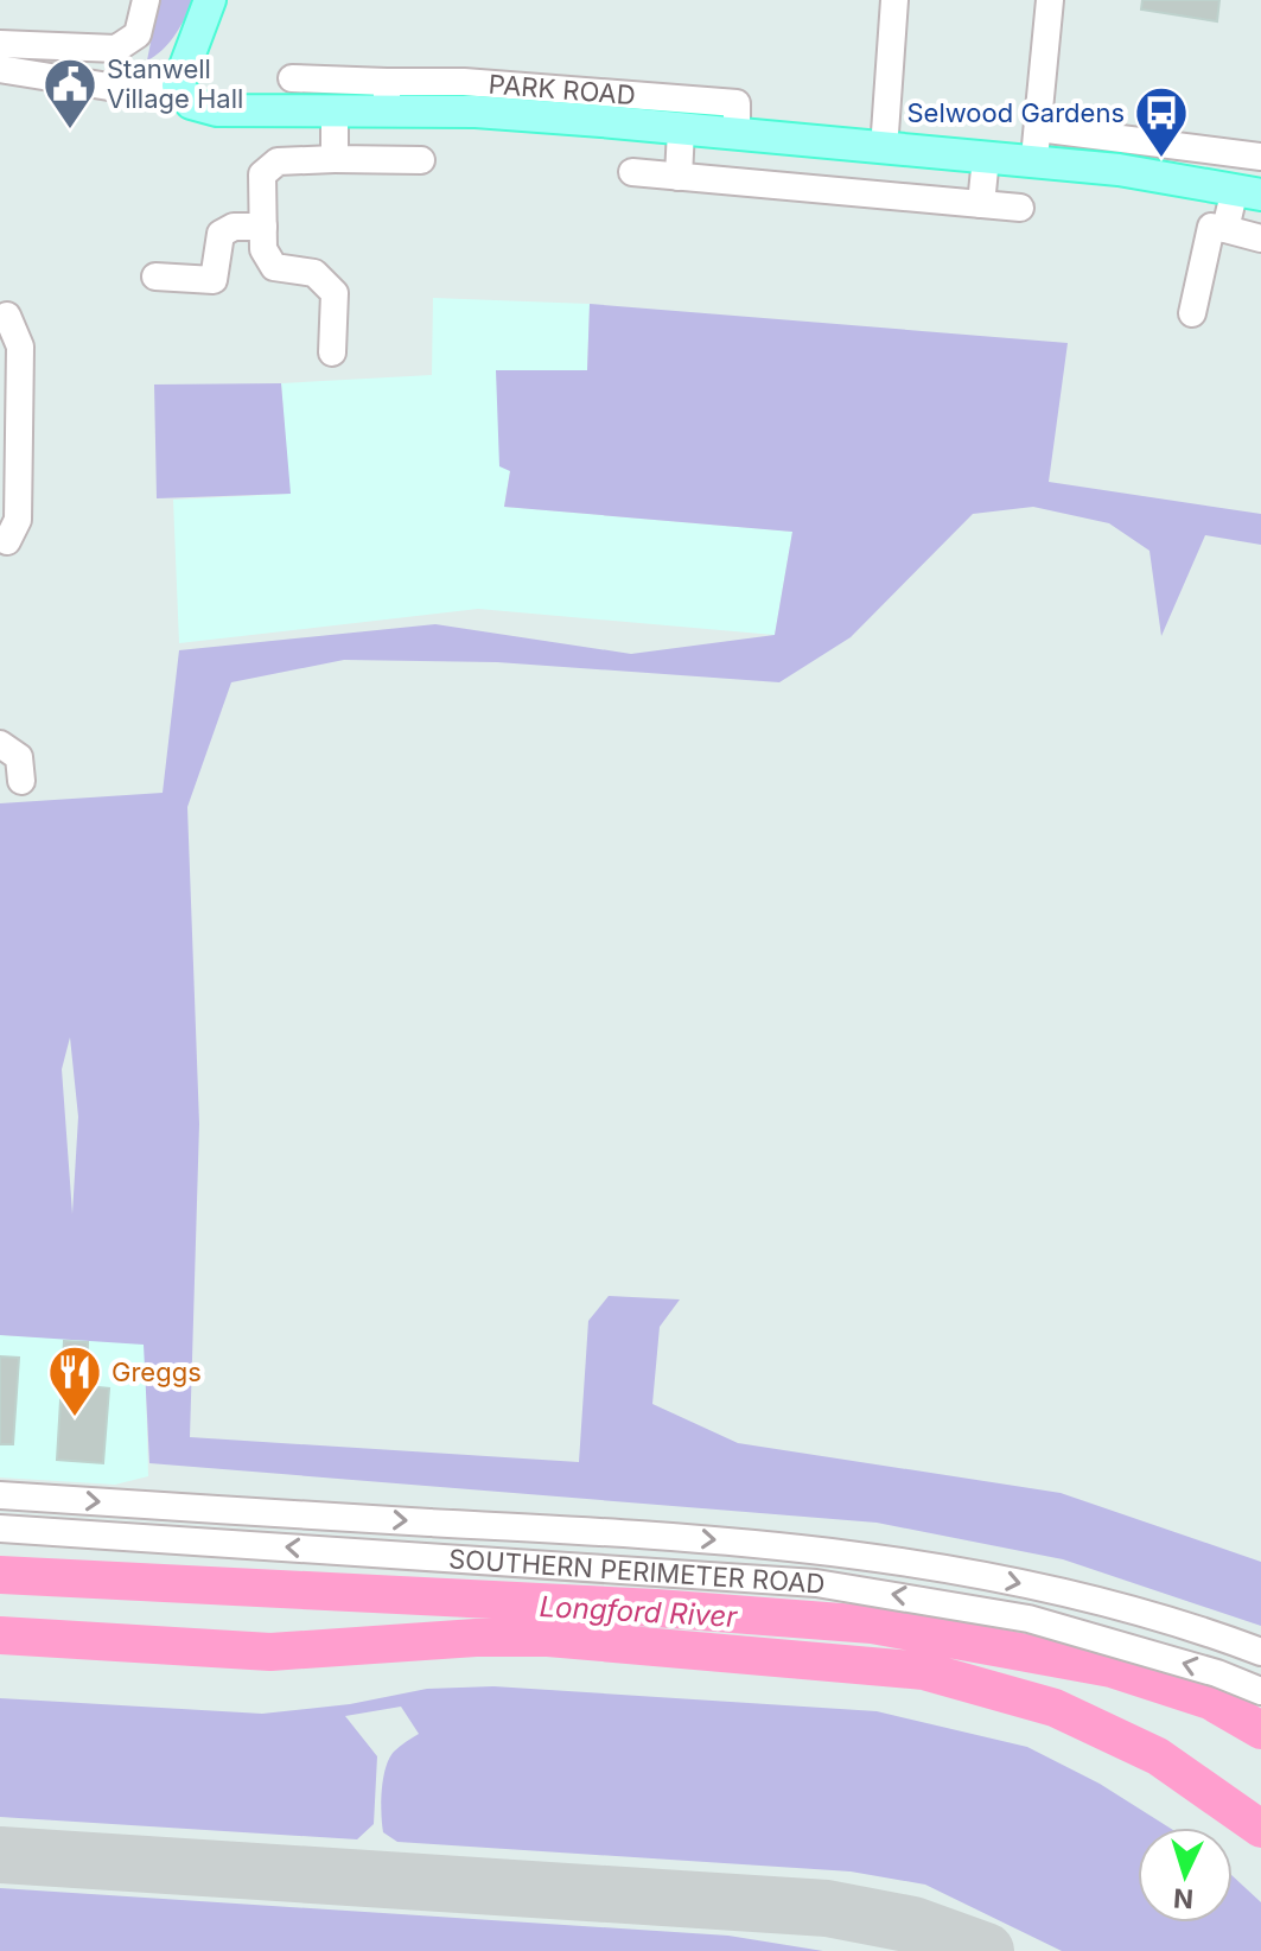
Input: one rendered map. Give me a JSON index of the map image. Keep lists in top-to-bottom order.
{
  "streets": {
    "main road": ["PARK ROAD"],
    "street": ["SOUTHERN PERIMETER ROAD"]
  },
  "water": ["Longford River"],
  "places": {
    "public building": ["Stanwell Village Hall"],
    "bus stop": ["Selwood Gardens"],
    "restaurant": ["Greggs"]
  },
  "north": "bottom"
}
